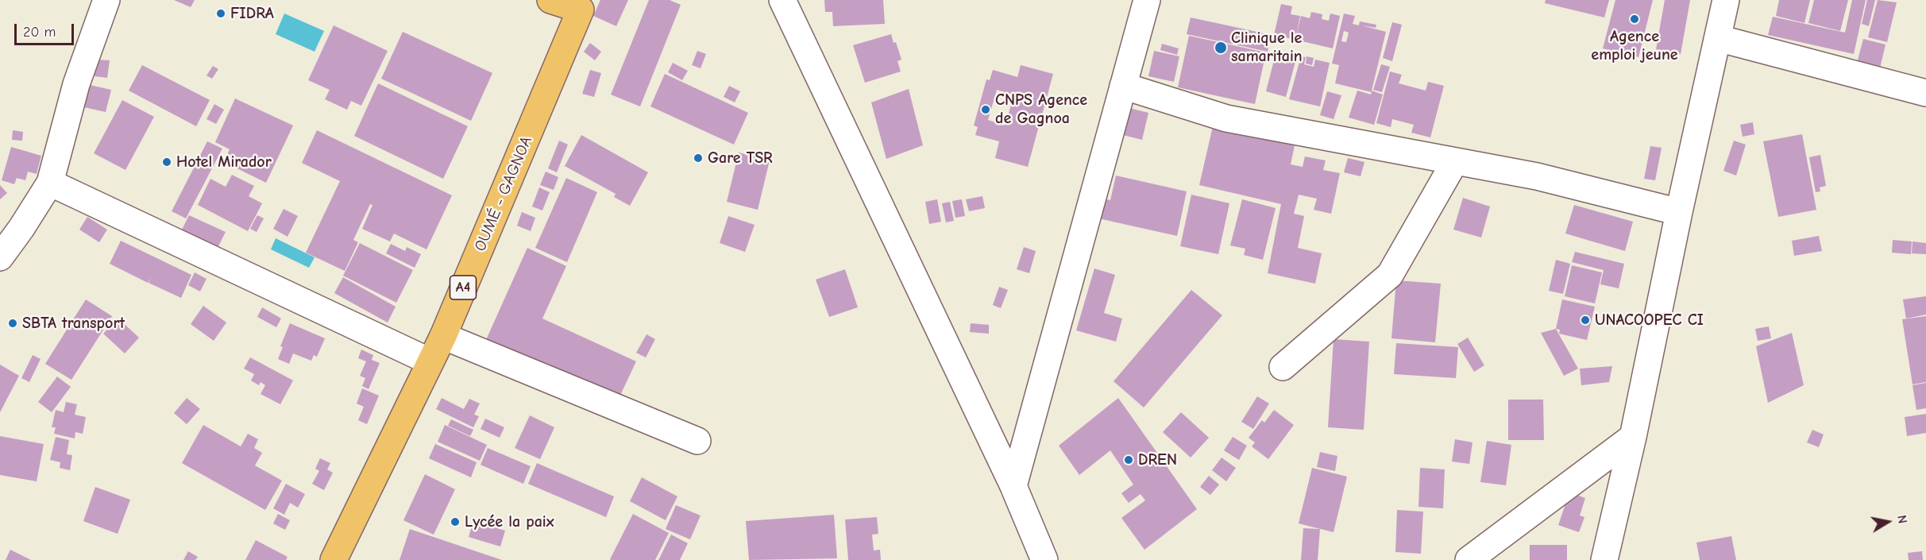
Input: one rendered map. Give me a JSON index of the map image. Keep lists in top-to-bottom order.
{
  "streets": {
    "main road": ["OUMÉ - GAGNOA", "A4"]
  },
  "places": [
    "FIDRA",
    "Agence emploi jeune",
    "Clinique le samaritain",
    "CNPS Agence de Gagnoa",
    "Gare TSR",
    "Hotel Mirador",
    "UNACOOPEC CI",
    "SBTA transport",
    "DREN",
    "Lycée la paix"
  ],
  "scale_bar": "20 m",
  "north": "right"
}
